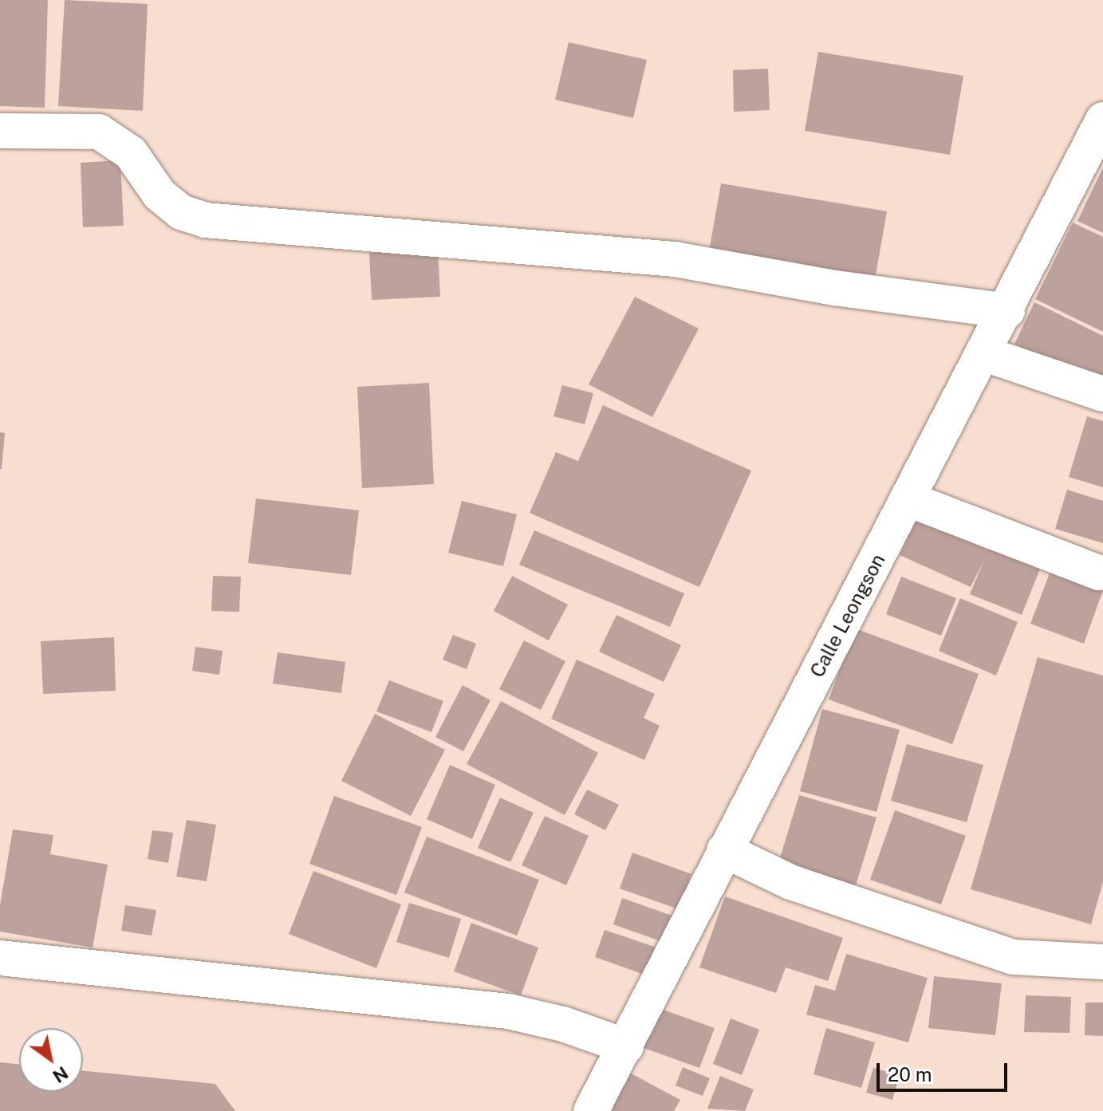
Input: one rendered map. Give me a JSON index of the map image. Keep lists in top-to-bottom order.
{
  "streets": {
    "street": ["Calle Leongson"]
  },
  "scale_bar": "20 m",
  "north": "bottom right"
}
